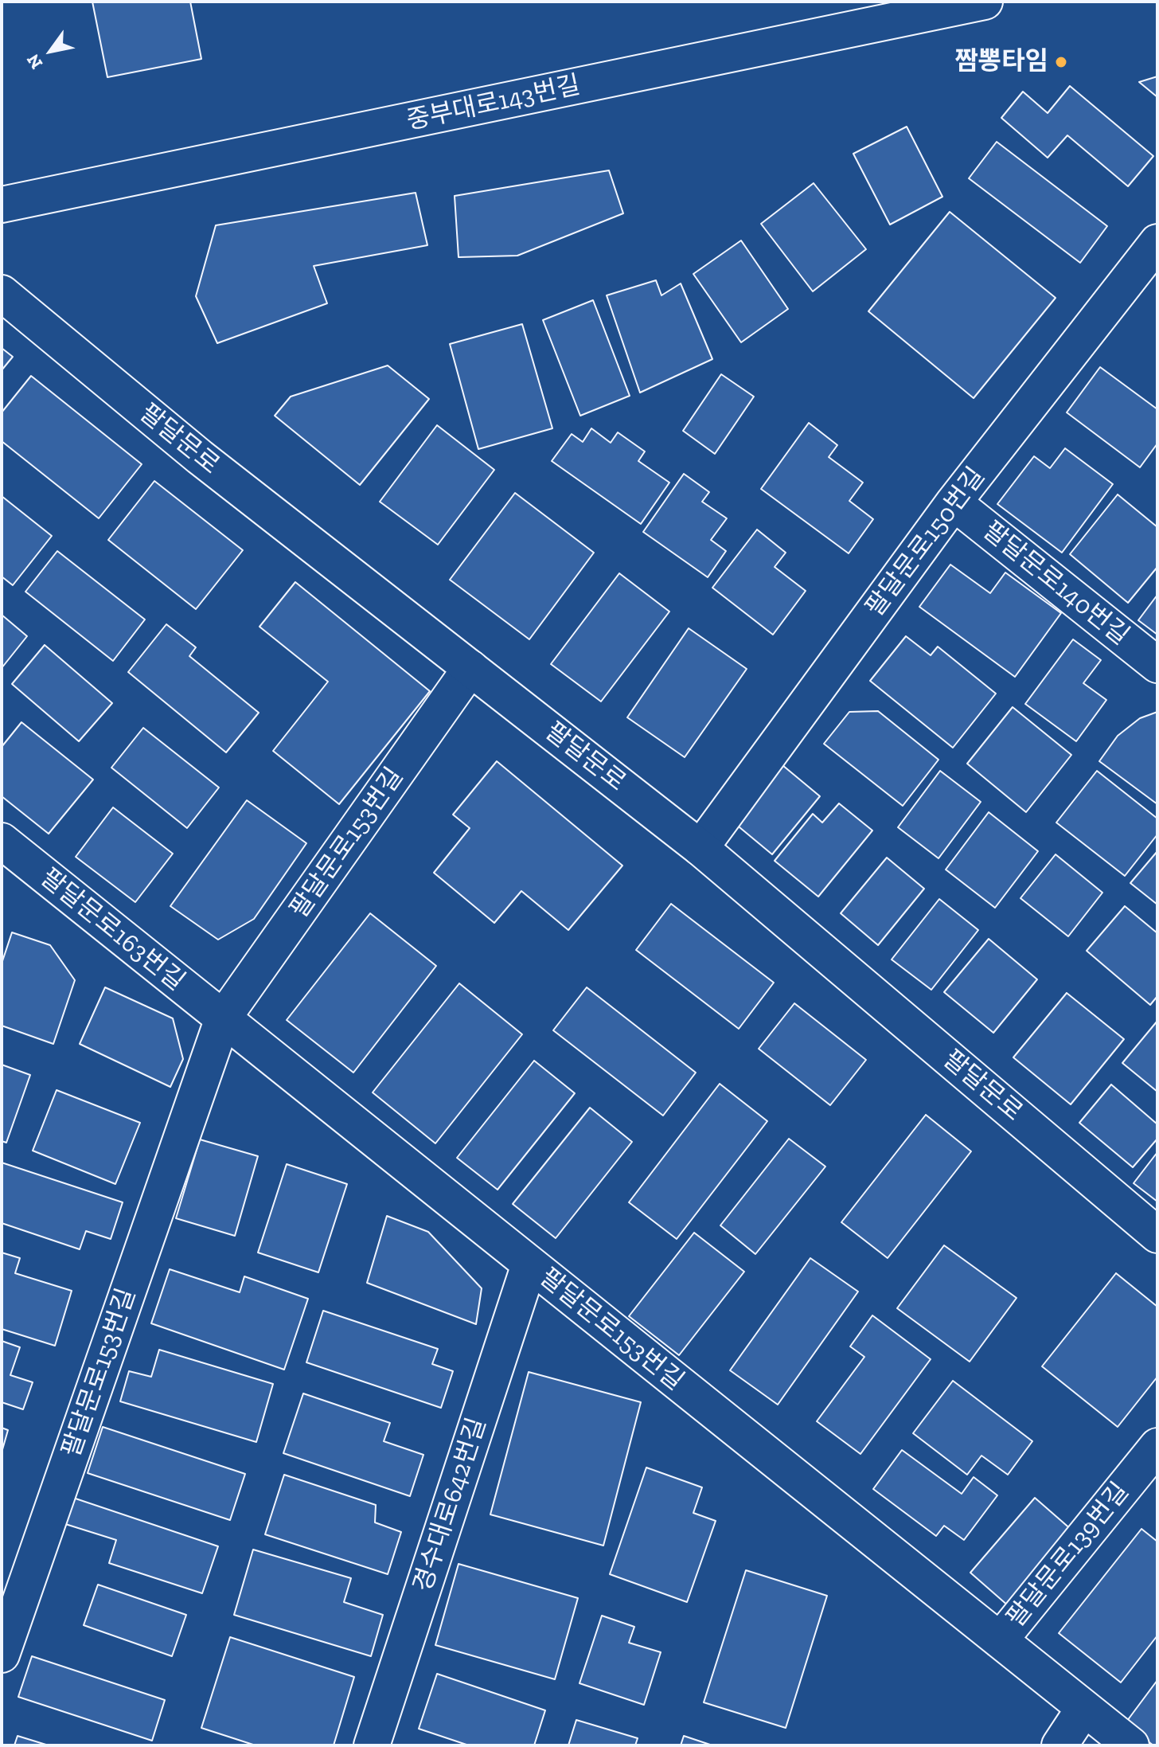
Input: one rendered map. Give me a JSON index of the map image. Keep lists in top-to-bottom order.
{
  "streets": {
    "street": [
      "중부대로143번길",
      "팔달문로",
      "팔달문로150번길",
      "팔달문로140번길",
      "팔달문로153번길",
      "팔달문로163번길",
      "경수대로642번길",
      "팔달문로139번길"
    ]
  },
  "crossings": [
    ["팔달문로", "팔달문로150번길"],
    ["팔달문로", "팔달문로153번길"],
    ["팔달문로150번길", "팔달문로140번길"],
    ["팔달문로153번길", "팔달문로163번길"],
    ["팔달문로153번길", "경수대로642번길"],
    ["팔달문로153번길", "팔달문로139번길"]
  ],
  "places": ["짬뽕타임"],
  "north": "bottom left"
}
